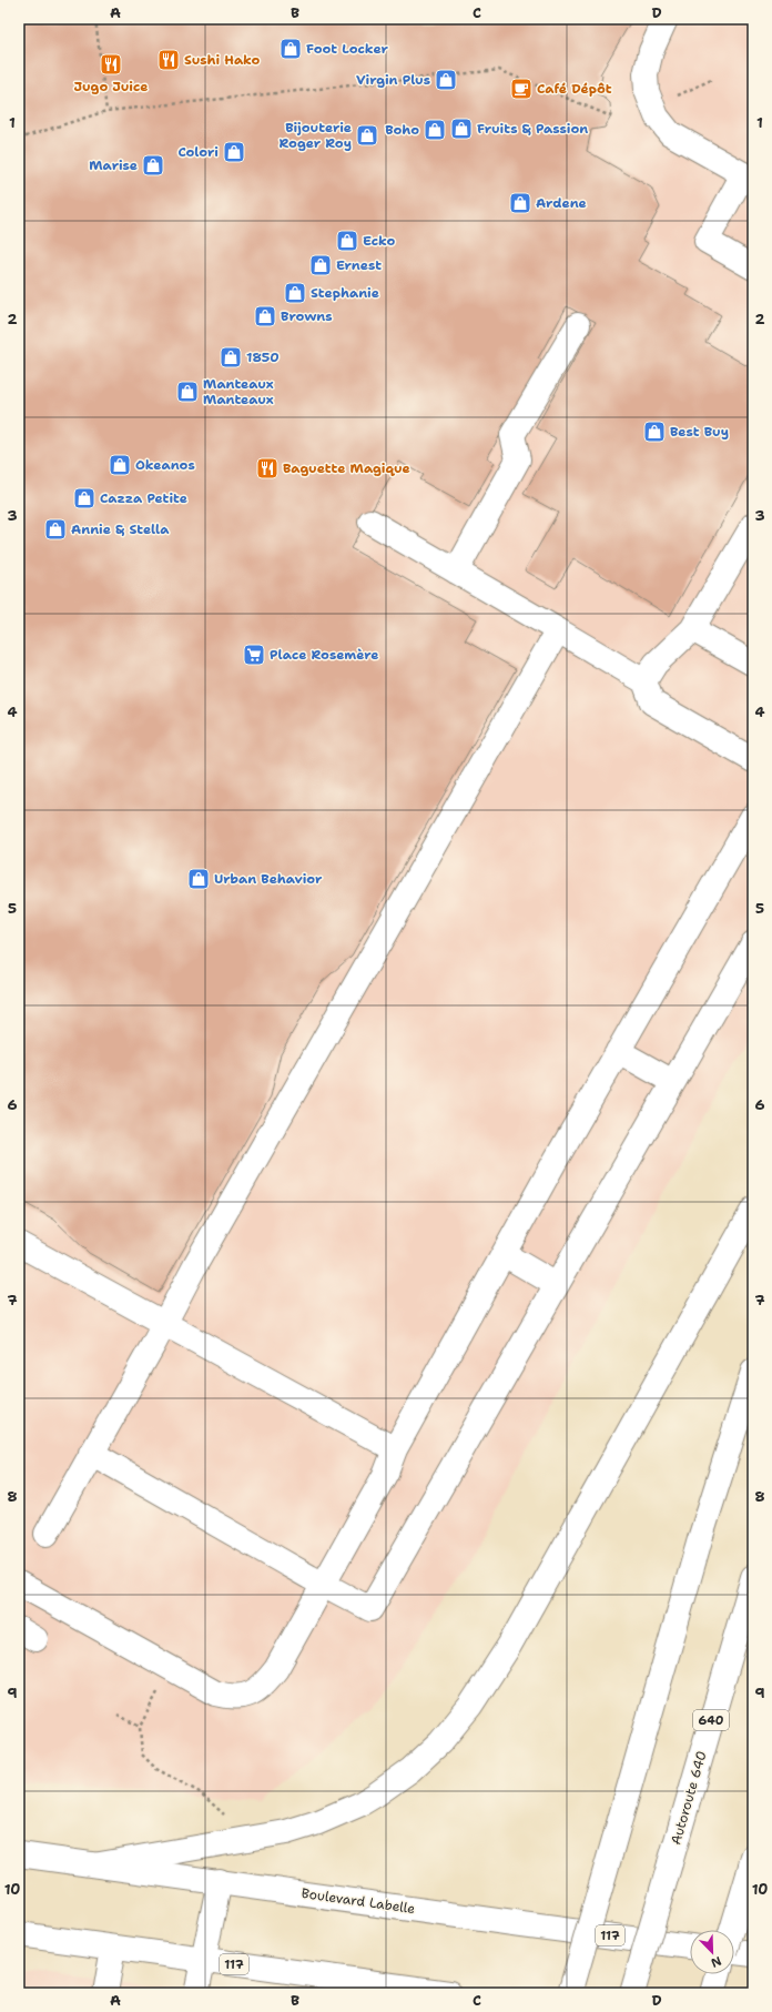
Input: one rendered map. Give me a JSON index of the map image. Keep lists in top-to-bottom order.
{
  "streets": {
    "main road": [
      "640",
      "Autoroute 640",
      "Boulevard Labelle",
      "117"
    ]
  },
  "places": {
    "shop": [
      "Foot Locker",
      "Virgin Plus",
      "Fruits & Passion",
      "Boho",
      "Bijouterie Roger Roy",
      "Colori",
      "Marise",
      "Ardene",
      "Ecko",
      "Ernest",
      "Stephanie",
      "Browns",
      "1850",
      "Manteaux Manteaux",
      "Best Buy",
      "Okeanos",
      "Cazza Petite",
      "Annie & Stella",
      "Urban Behavior"
    ],
    "restaurant": ["Sushi Hako", "Jugo Juice", "Baguette Magique"],
    "cafe": ["Café Dépôt"],
    "supermarket": ["Place Rosemère"]
  },
  "north": "bottom right",
  "grid": {
    "columns": [
      "A",
      "B",
      "C",
      "D"
    ],
    "rows": [
      "1",
      "2",
      "3",
      "4",
      "5",
      "6",
      "7",
      "8",
      "9",
      "10"
    ]
  }
}
